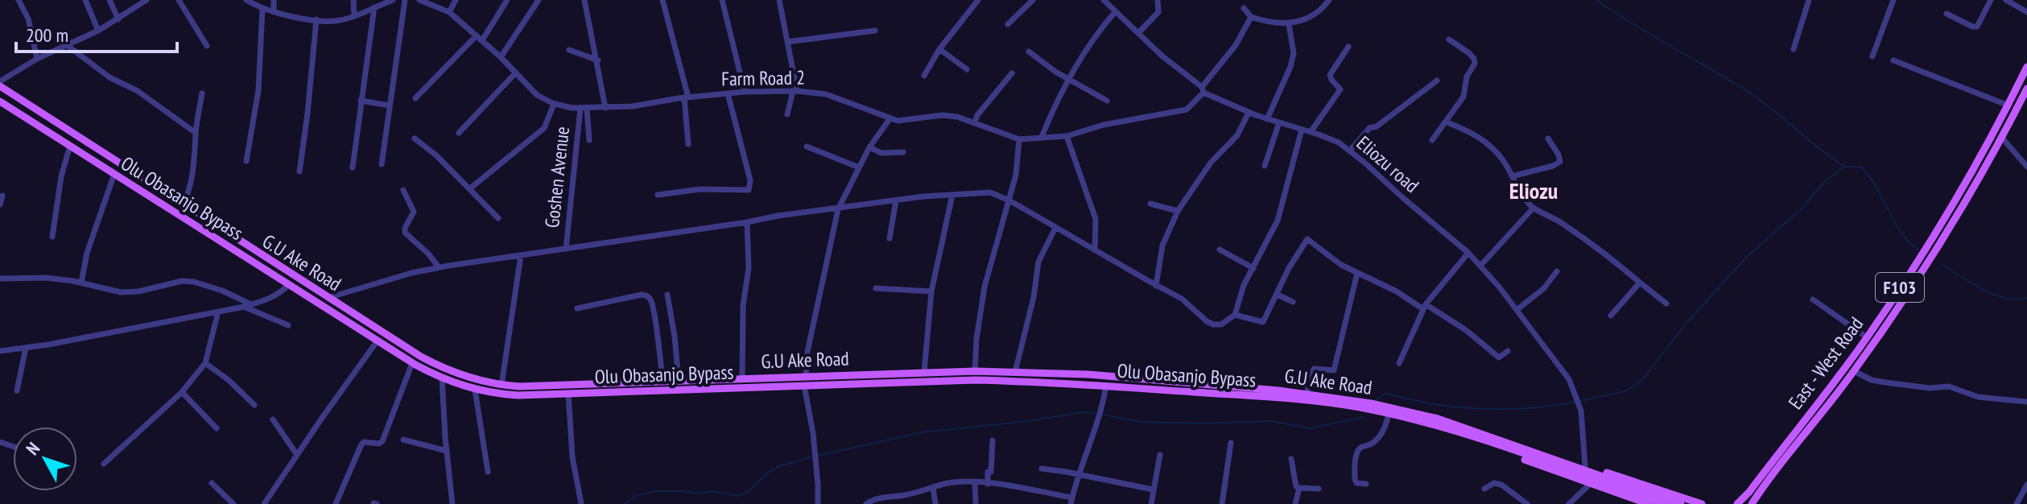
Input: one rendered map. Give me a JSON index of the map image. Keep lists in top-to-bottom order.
{
  "streets": {
    "main road": [
      "Olu Obasanjo Bypass",
      "G.U Ake Road",
      "F103",
      "East - West Road"
    ],
    "street": ["Farm Road 2", "Eliozu road", "Goshen Avenue"]
  },
  "crossings": [
    ["Farm Road 2", "Eliozu road"],
    ["Farm Road 2", "Goshen Avenue"],
    ["Olu Obasanjo Bypass", "G.U Ake Road"]
  ],
  "districts": ["Eliozu"],
  "scale_bar": "200 m",
  "north": "top left"
}
